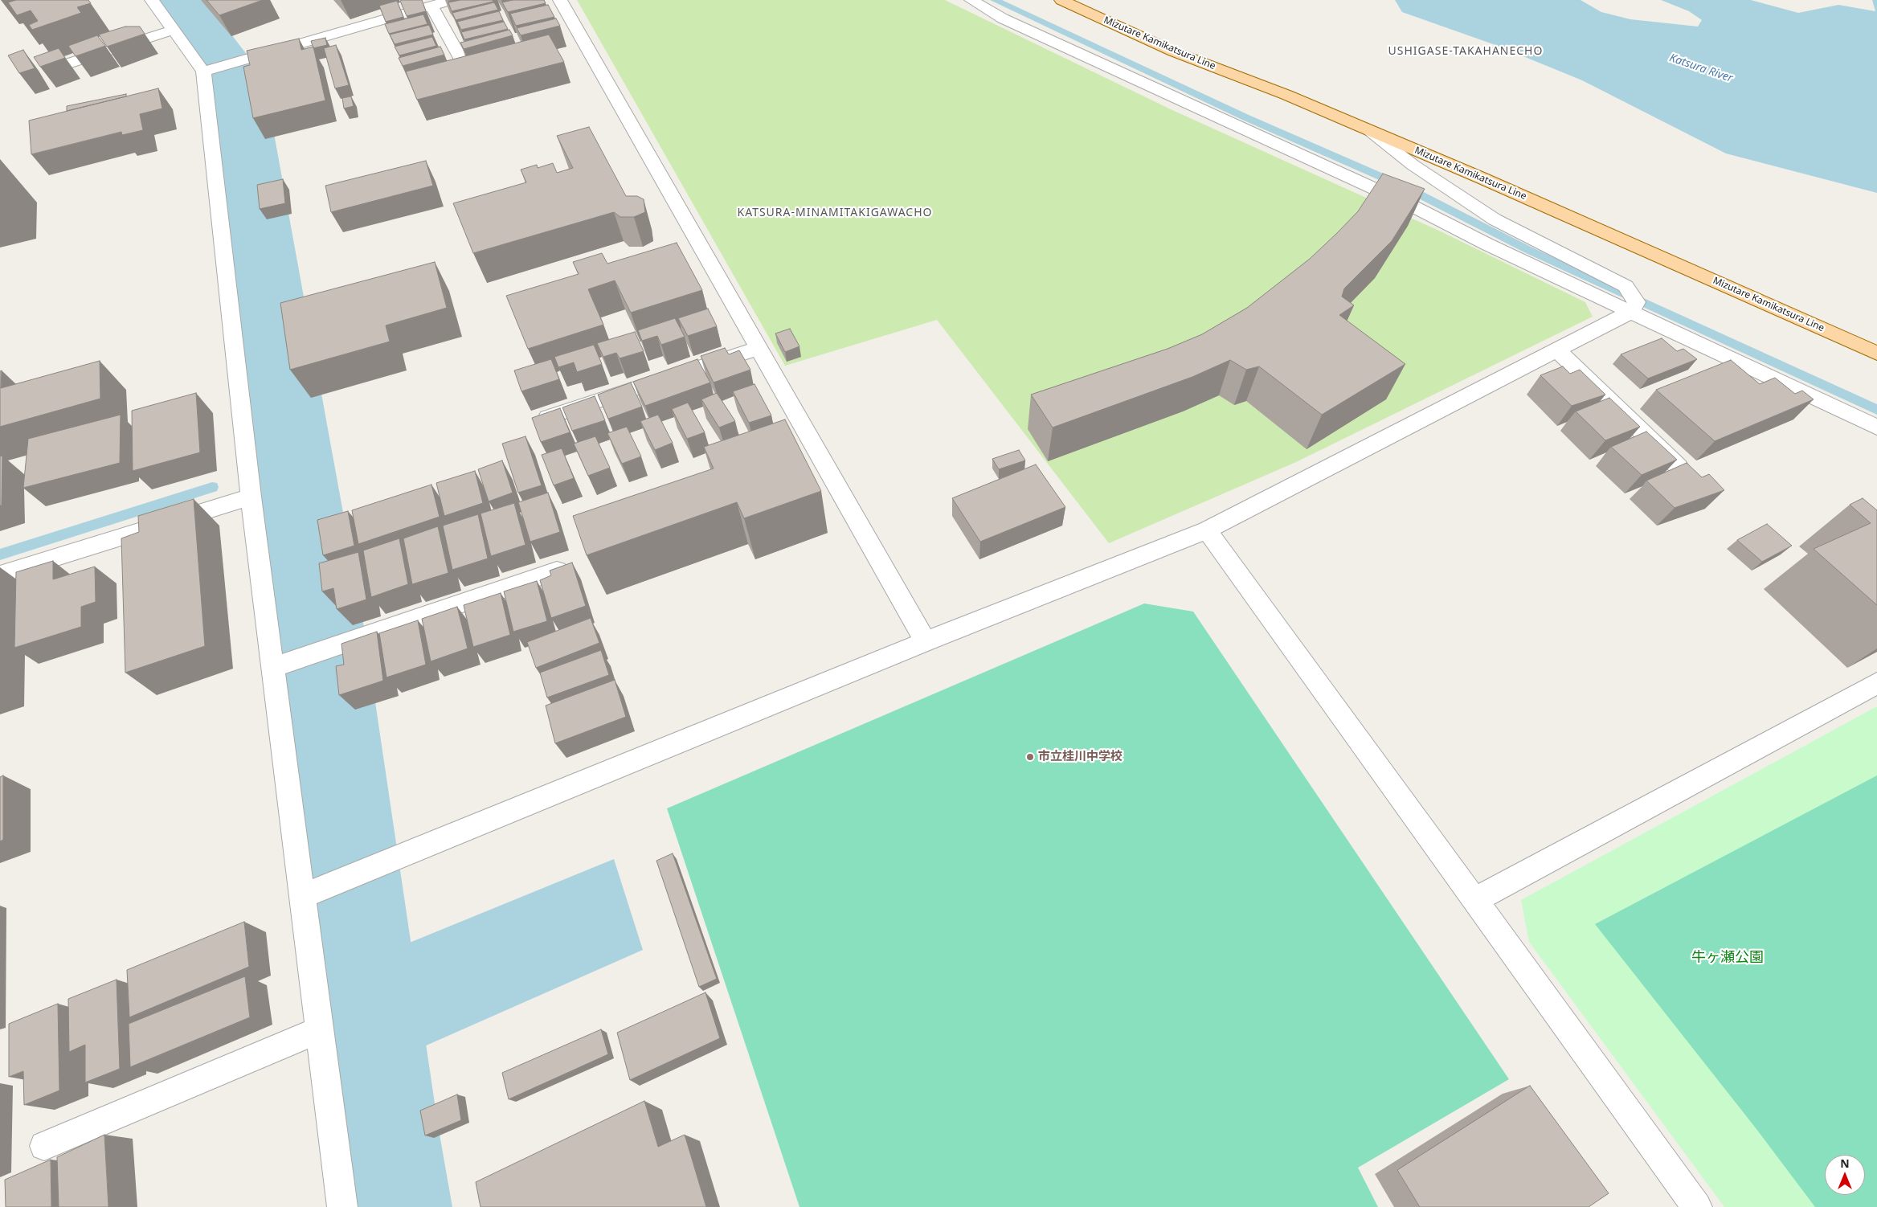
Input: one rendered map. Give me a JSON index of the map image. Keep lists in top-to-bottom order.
{
  "streets": {
    "main road": ["Mizutare Kamikatsura Line"]
  },
  "districts": ["USHIGASE-TAKAHANECHO", "KATSURA-MINAMITAKIGAWACHO"],
  "water": ["Katsura River"],
  "parks": ["牛ヶ瀬公園"],
  "places": ["市立桂川中学校"],
  "north": "top"
}
